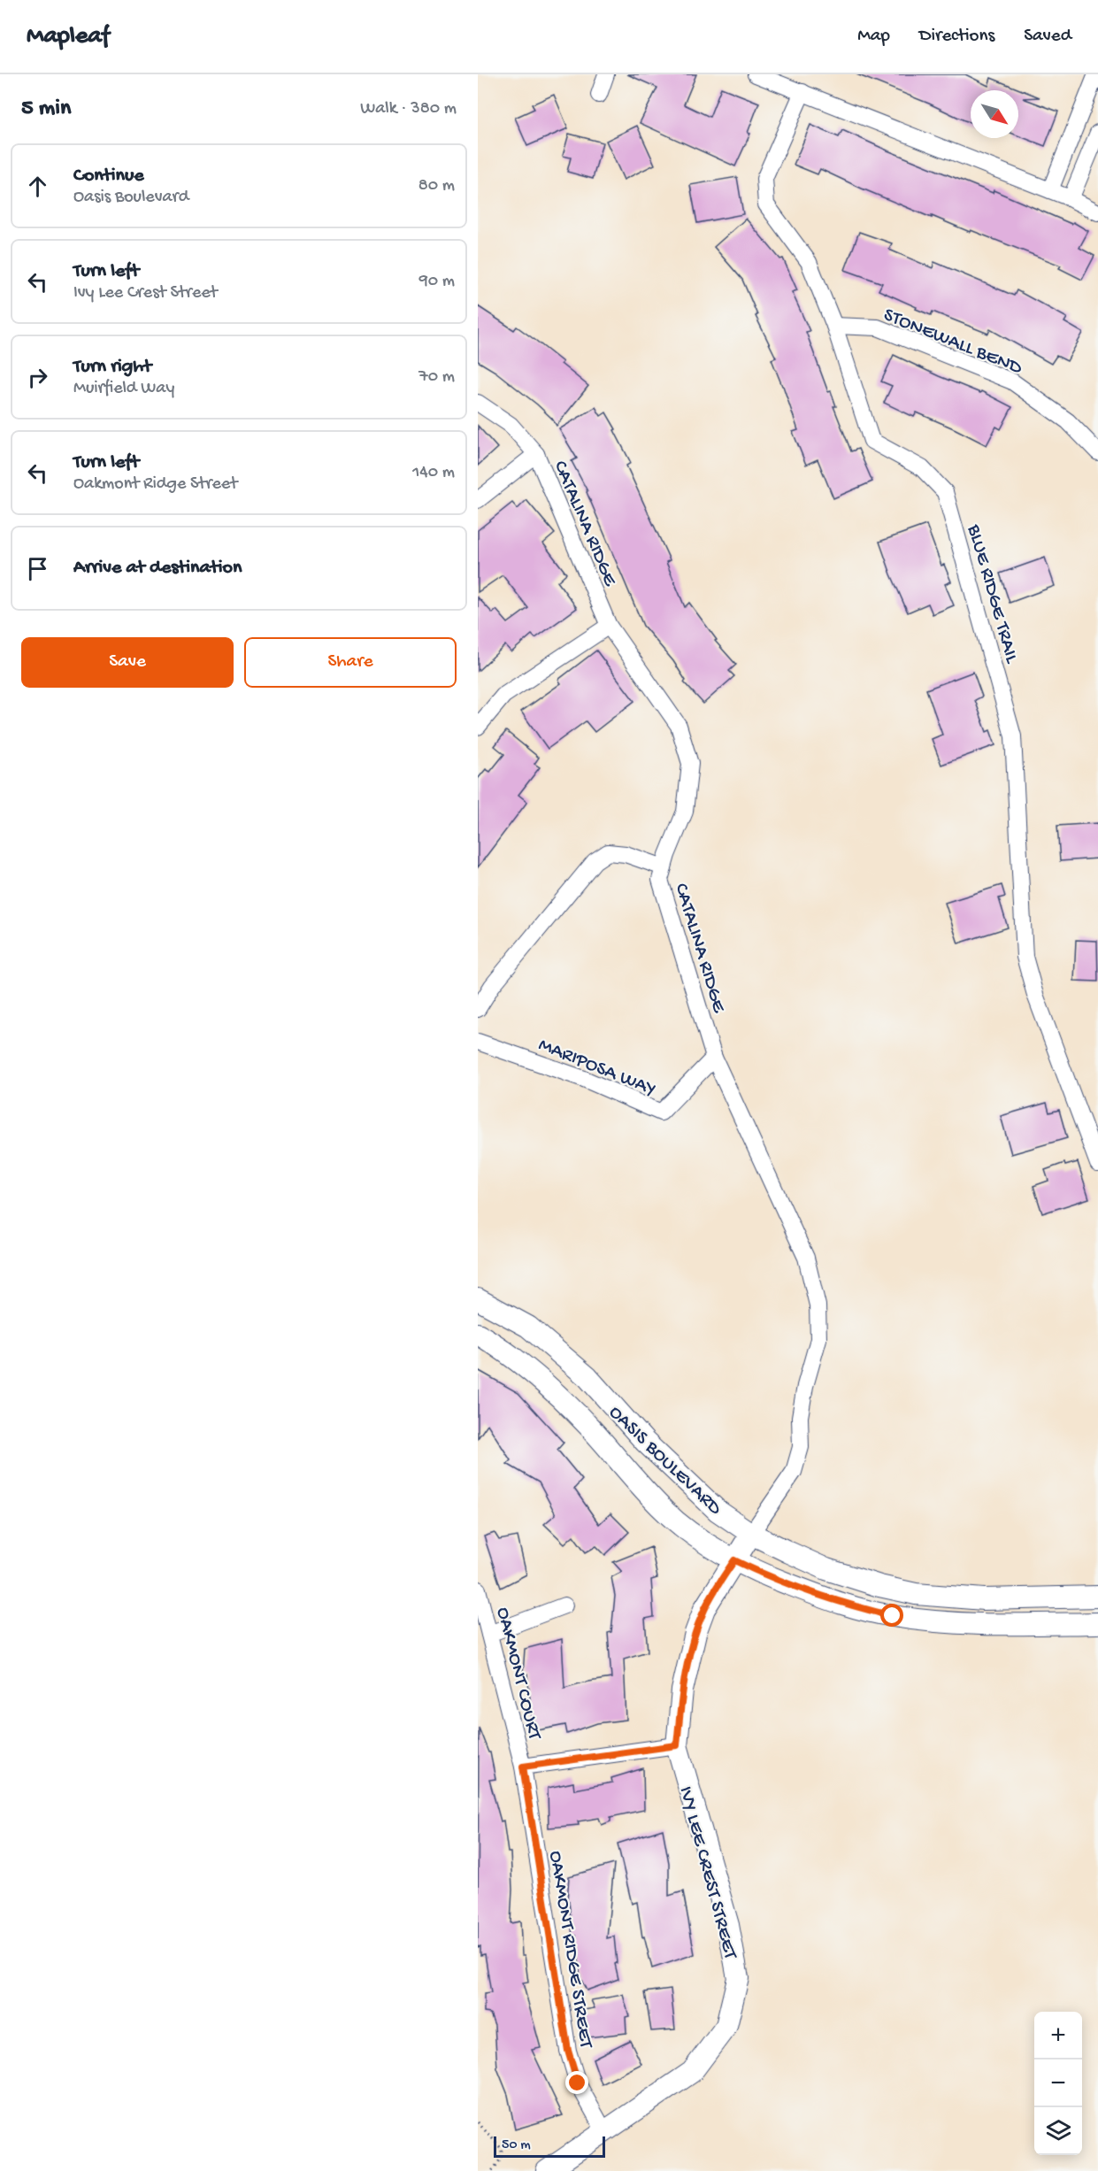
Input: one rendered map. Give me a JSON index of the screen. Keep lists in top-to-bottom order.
{
  "streets": {
    "street": [
      "STONEWALL BEND",
      "CATALINA RIDGE",
      "BLUE RIDGE TRAIL",
      "MARIPOSA WAY",
      "OASIS BOULEVARD",
      "OAKMONT COURT",
      "IVY LEE CREST STREET",
      "OAKMONT RIDGE STREET"
    ]
  },
  "crossings": [
    ["STONEWALL BEND", "BLUE RIDGE TRAIL"],
    ["CATALINA RIDGE", "MARIPOSA WAY"],
    ["CATALINA RIDGE", "OASIS BOULEVARD"],
    ["CATALINA RIDGE", "IVY LEE CREST STREET"],
    ["OASIS BOULEVARD", "IVY LEE CREST STREET"],
    ["OAKMONT COURT", "OAKMONT RIDGE STREET"],
    ["IVY LEE CREST STREET", "OAKMONT RIDGE STREET"]
  ],
  "scale_bar": "50 m",
  "north": "bottom right",
  "page": {
    "header": "Mapleaf",
    "nav": ["Map", "Directions", "Saved"],
    "heading": ["5 min", "Walk · 380 m"],
    "list": [
      ["Continue", "Oasis Boulevard", "80 m"],
      ["Turn left", "Ivy Lee Crest Street", "90 m"],
      ["Turn right", "Muirfield Way", "70 m"],
      ["Turn left", "Oakmont Ridge Street", "140 m"],
      "Arrive at destination"
    ],
    "buttons": ["Save", "Share"],
    "map_buttons": ["+", "−"],
    "scale": "50 m"
  }
}
